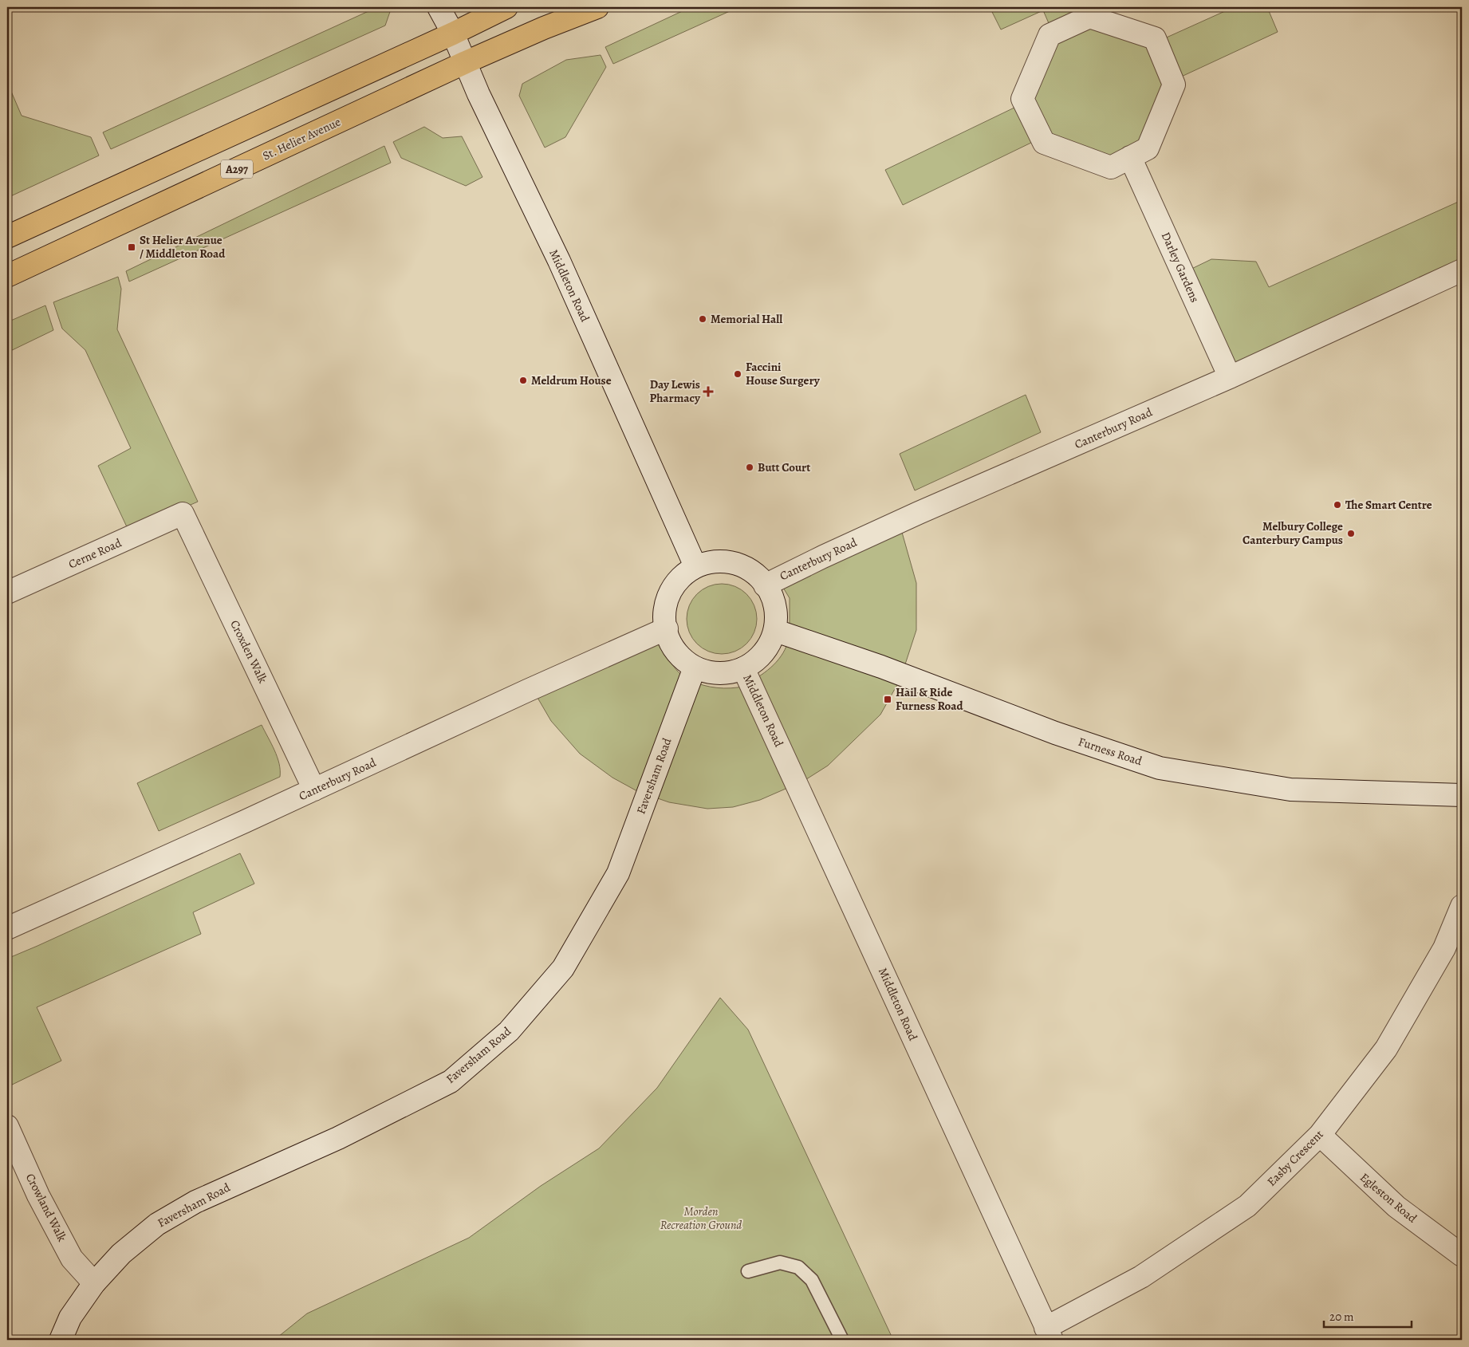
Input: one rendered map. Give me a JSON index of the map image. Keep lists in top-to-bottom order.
{
  "streets": {
    "highway": ["St. Helier Avenue", "A297"],
    "street": [
      "Darley Gardens",
      "Middleton Road",
      "Canterbury Road",
      "Cerne Road",
      "Croxden Walk",
      "Furness Road",
      "Faversham Road",
      "Easby Crescent",
      "Egleston Road",
      "Crowland Walk"
    ]
  },
  "crossings": [
    ["St. Helier Avenue", "Middleton Road"],
    ["Darley Gardens", "Canterbury Road"],
    ["Middleton Road", "Canterbury Road"],
    ["Middleton Road", "Furness Road"],
    ["Middleton Road", "Faversham Road"],
    ["Middleton Road", "Easby Crescent"],
    ["Canterbury Road", "Croxden Walk"],
    ["Canterbury Road", "Furness Road"],
    ["Canterbury Road", "Faversham Road"],
    ["Cerne Road", "Croxden Walk"],
    ["Furness Road", "Faversham Road"],
    ["Faversham Road", "Crowland Walk"],
    ["Easby Crescent", "Egleston Road"]
  ],
  "parks": ["Morden Recreation Ground"],
  "places": {
    "transit": ["St Helier Avenue / Middleton Road", "Hail & Ride Furness Road"],
    "other": [
      "Memorial Hall",
      "Faccini House Surgery",
      "Meldrum House",
      "Butt Court",
      "The Smart Centre",
      "Melbury College Canterbury Campus"
    ],
    "health": ["Day Lewis Pharmacy"]
  },
  "scale_bar": "20 m"
}
